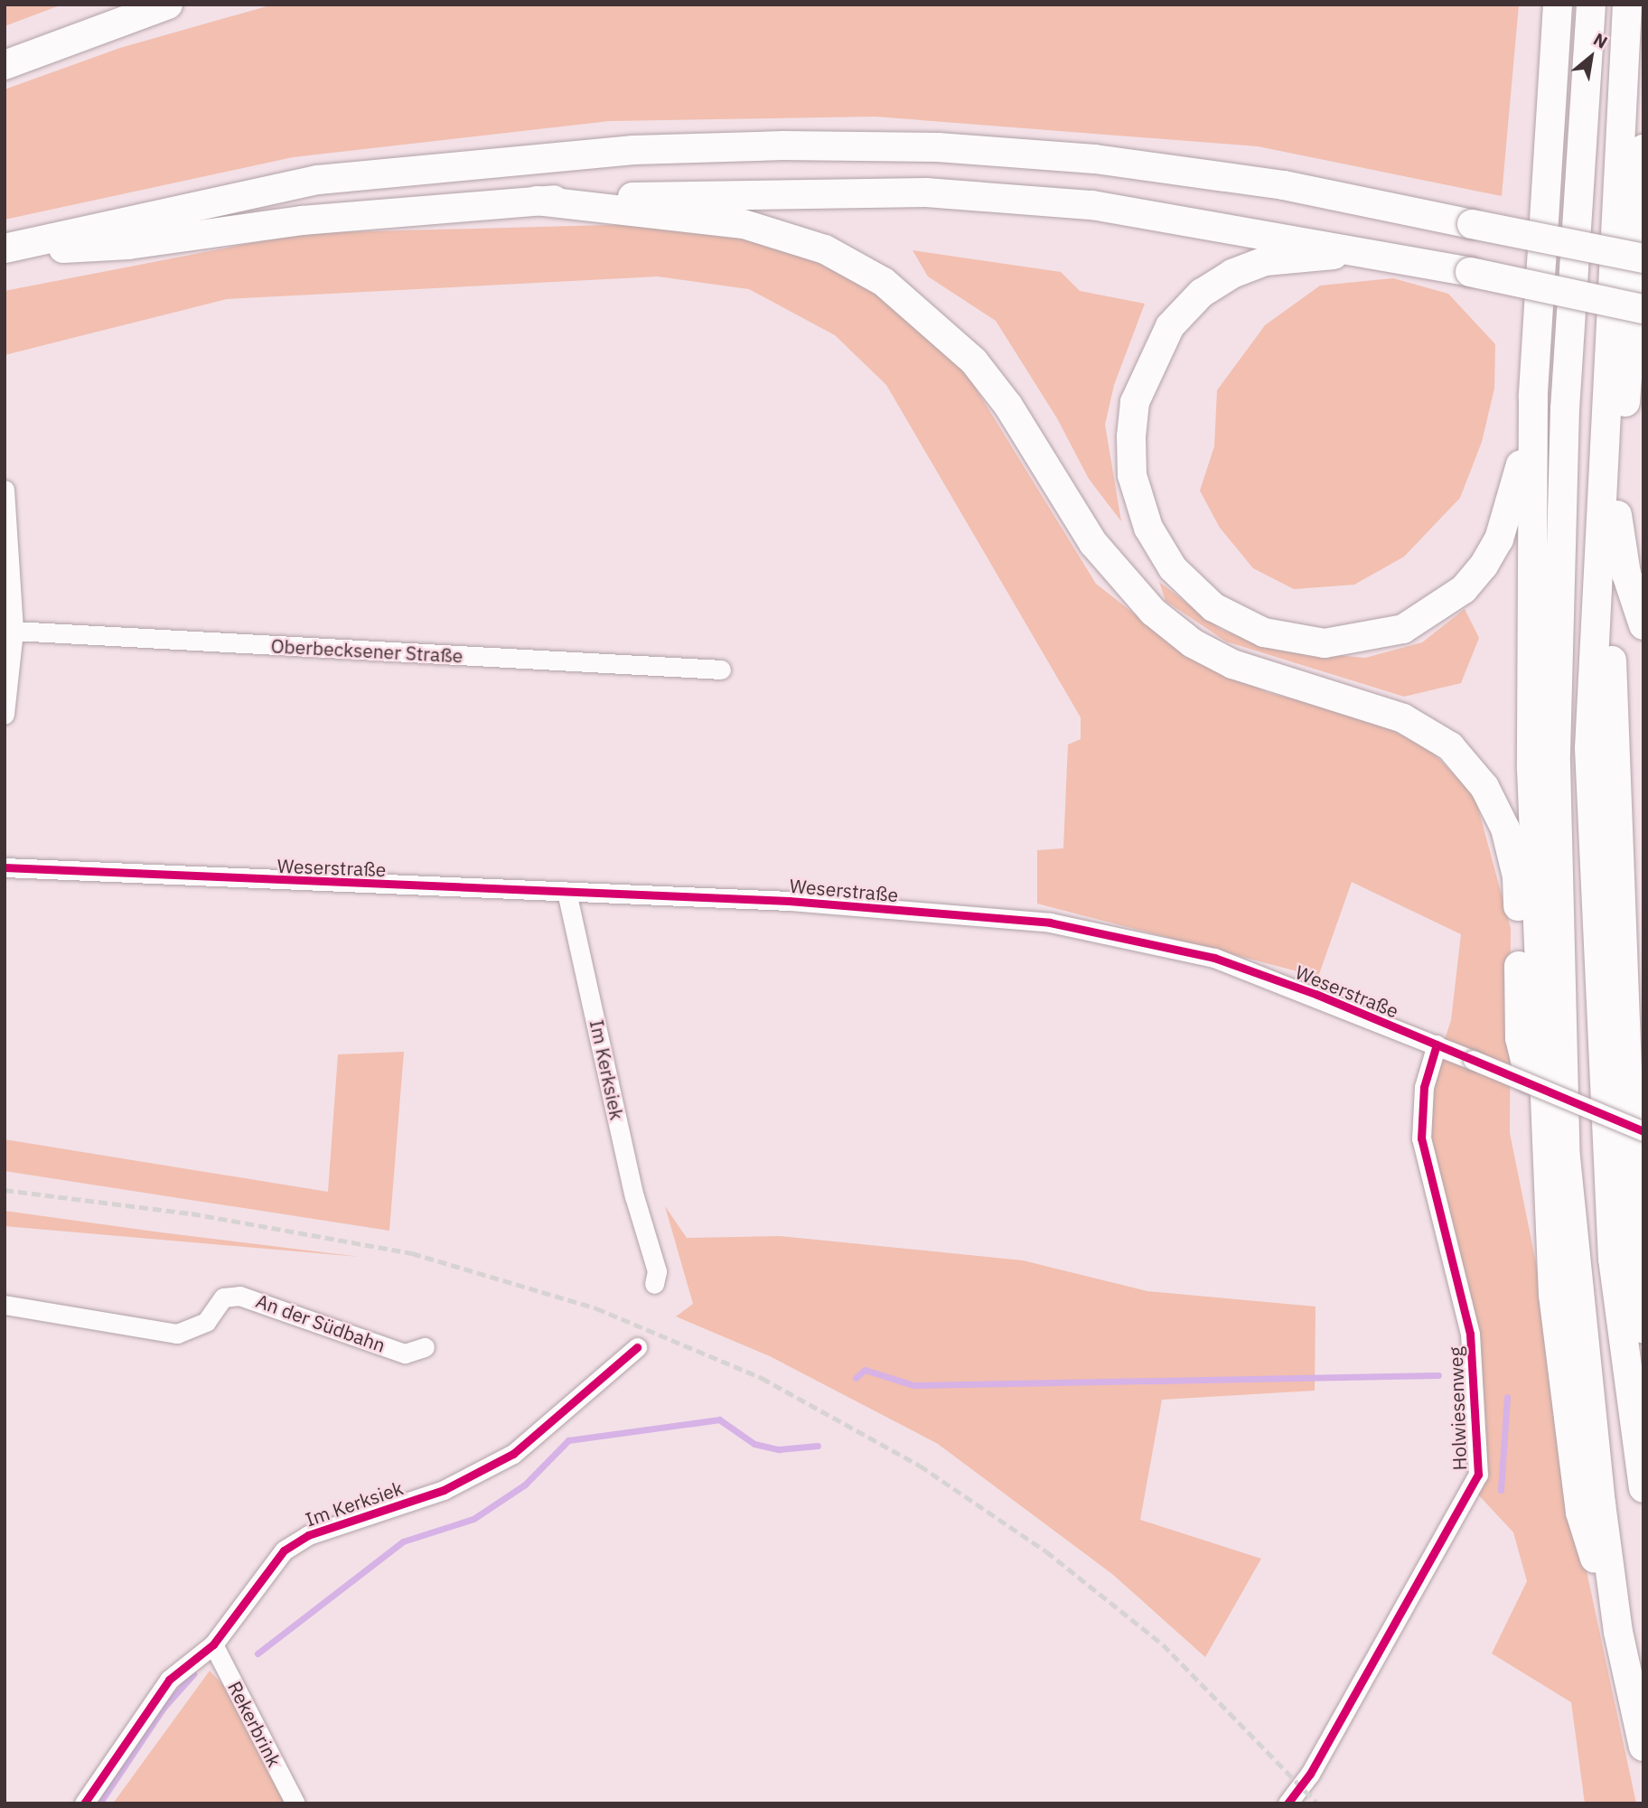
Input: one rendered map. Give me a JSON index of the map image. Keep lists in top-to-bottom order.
{
  "streets": {
    "street": [
      "Oberbecksener Straße",
      "Weserstraße",
      "Im Kerksiek",
      "An der Südbahn",
      "Holwiesenweg",
      "Rekerbrink"
    ]
  },
  "crossings": [
    ["Weserstraße", "Im Kerksiek"],
    ["Weserstraße", "Holwiesenweg"],
    ["Im Kerksiek", "Rekerbrink"]
  ],
  "north": "top right"
}
